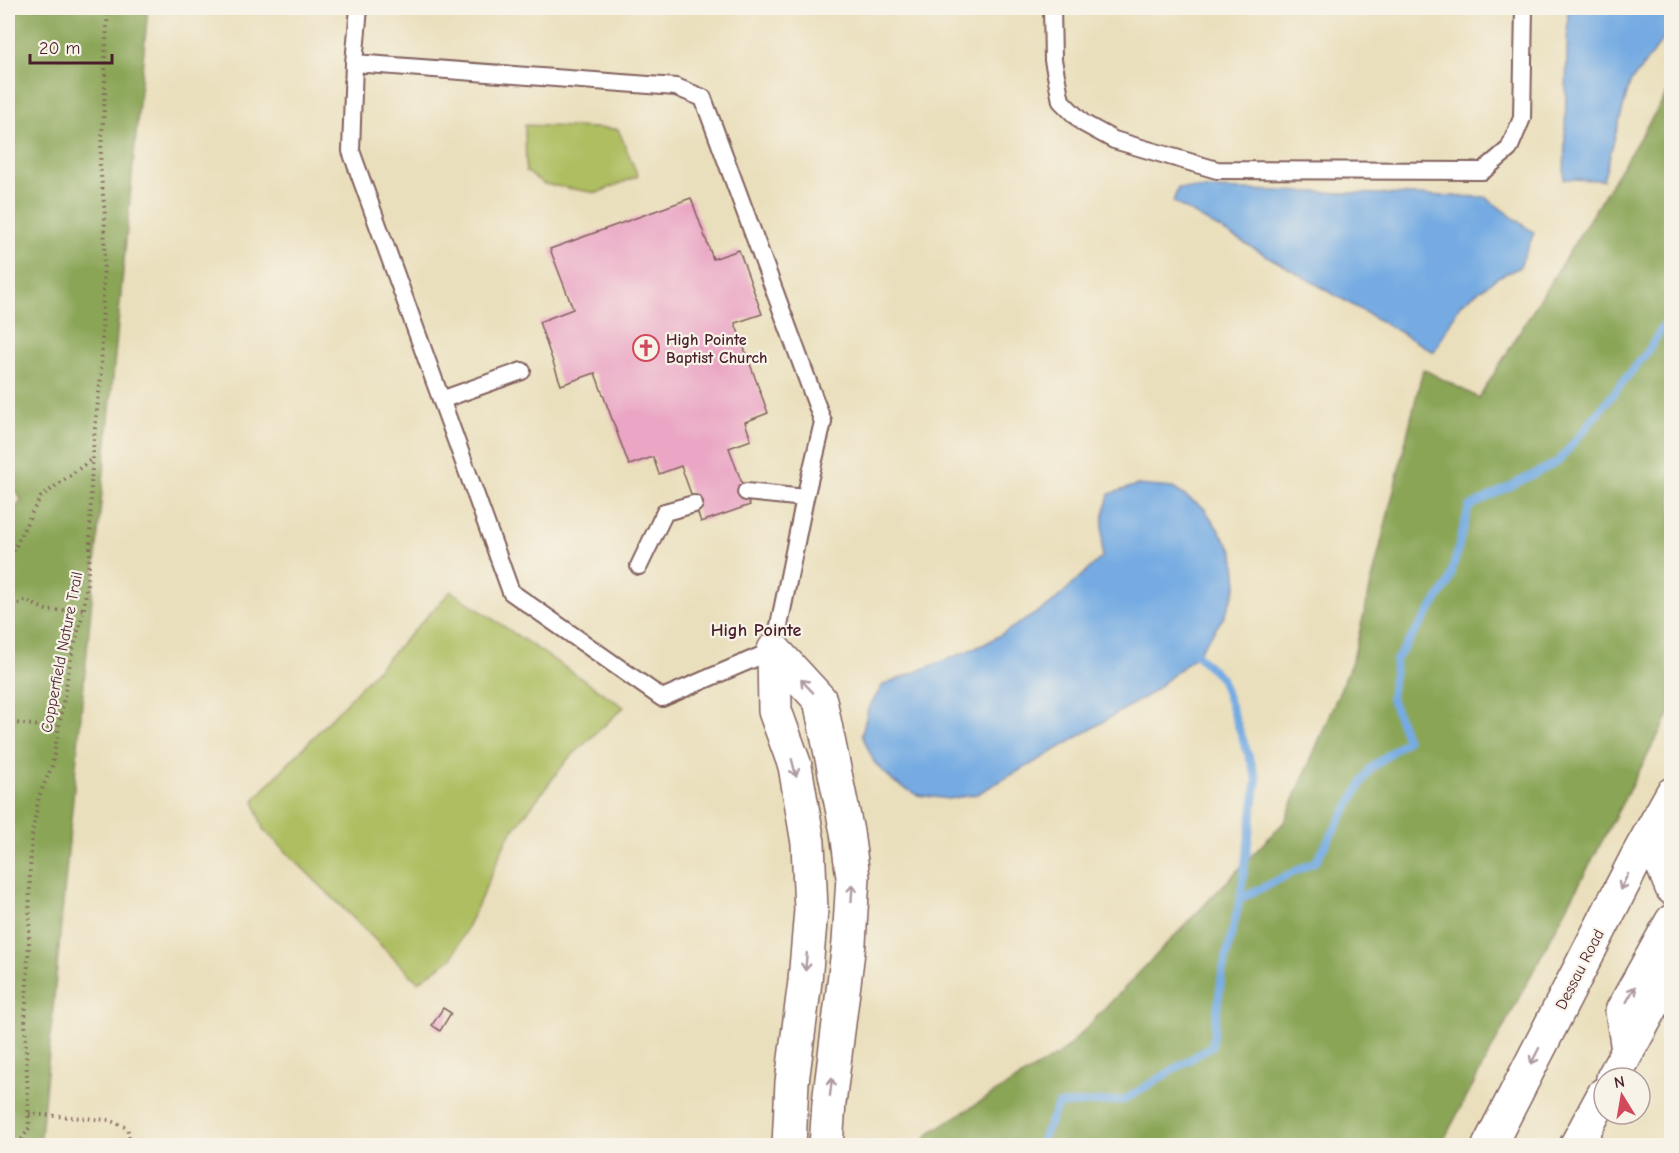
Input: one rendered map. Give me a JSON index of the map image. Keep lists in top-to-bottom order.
{
  "streets": {
    "street": ["Dessau Road"],
    "path": ["Copperfield Nature Trail"]
  },
  "districts": ["High Pointe"],
  "places": {
    "church": ["High Pointe Baptist Church"]
  },
  "scale_bar": "20 m",
  "north": "top"
}
